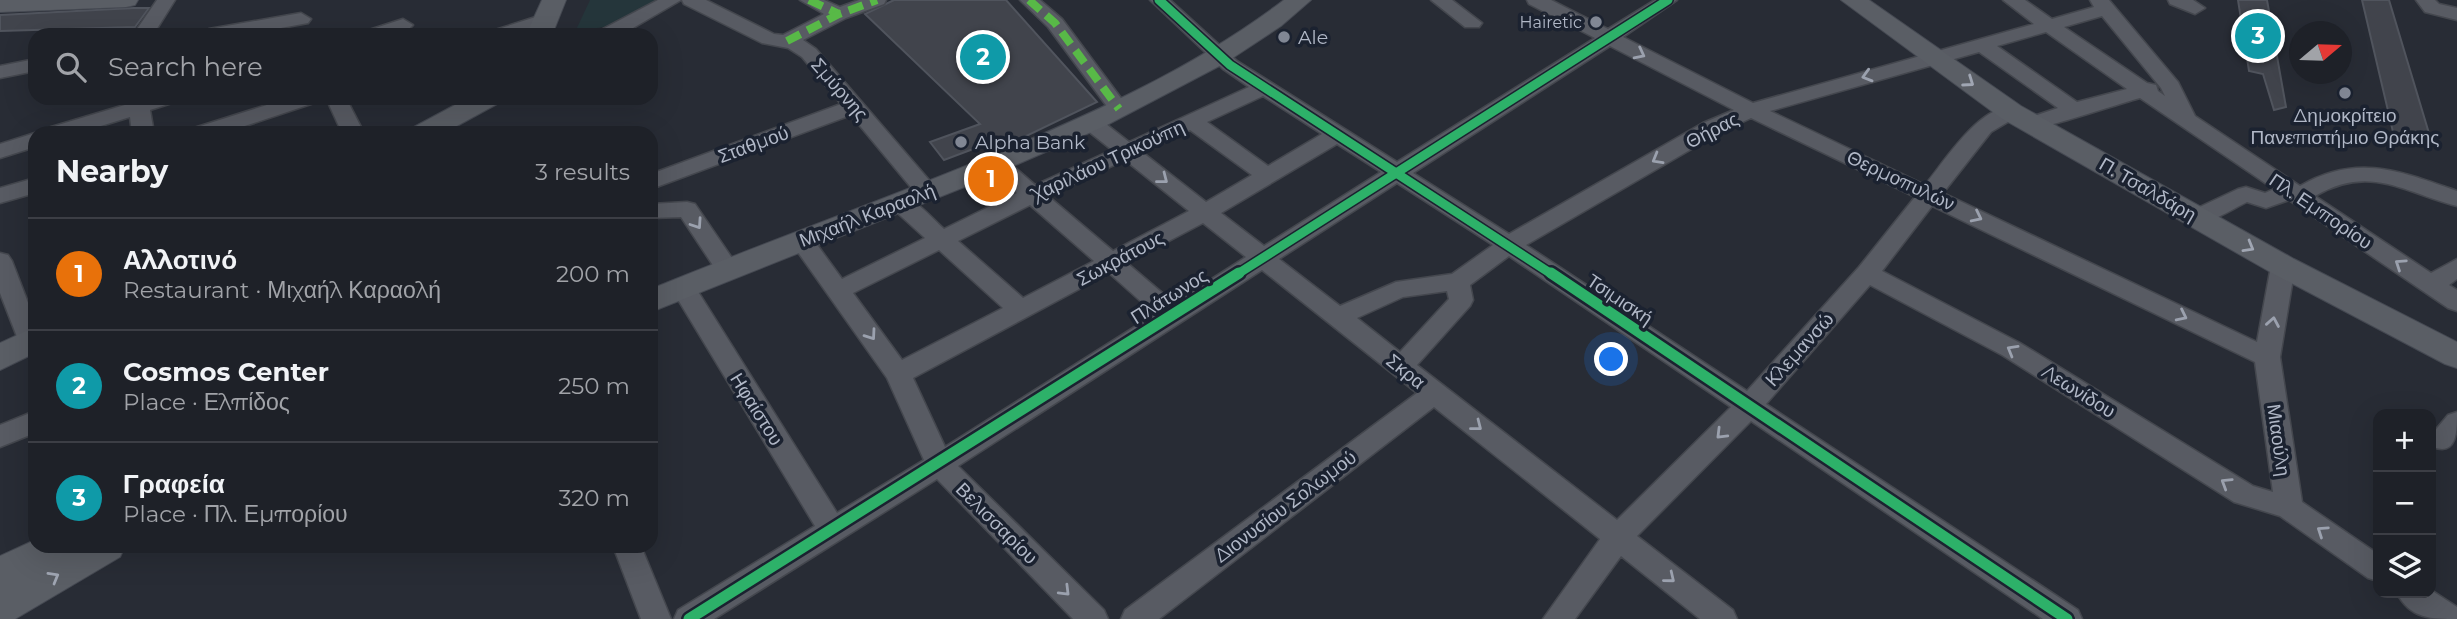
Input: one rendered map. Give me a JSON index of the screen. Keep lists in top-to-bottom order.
{
  "streets": {
    "main road": ["Π. Τσαλδάρη", "Μιχαήλ Καραολή"],
    "street": [
      "Σμύρνης",
      "Θήρας",
      "Σταθμού",
      "Χαριλάου Τρικούπη",
      "Θερμοπυλών",
      "Πλ. Εμπορίου",
      "Σωκράτους",
      "Πλάτωνος",
      "Τσιμισκή",
      "Κλεμανσώ",
      "Σκρα",
      "Λεωνίδου",
      "Ηφαίστου",
      "Μιαούλη",
      "Διονυσίου Σολωμού",
      "Βελισσαρίου"
    ]
  },
  "crossings": [
    ["Σμύρνης", "Σταθμού"],
    ["Σμύρνης", "Μιχαήλ Καραολή"],
    ["Θήρας", "Θερμοπυλών"],
    ["Θήρας", "Π. Τσαλδάρη"],
    ["Θήρας", "Πλ. Εμπορίου"],
    ["Θήρας", "Τσιμισκή"],
    ["Χαριλάου Τρικούπη", "Τσιμισκή"],
    ["Χαριλάου Τρικούπη", "Σκρα"],
    ["Χαριλάου Τρικούπη", "Βελισσαρίου"],
    ["Θερμοπυλών", "Πλάτωνος"],
    ["Θερμοπυλών", "Κλεμανσώ"],
    ["Θερμοπυλών", "Μιαούλη"],
    ["Π. Τσαλδάρη", "Κλεμανσώ"],
    ["Π. Τσαλδάρη", "Μιαούλη"],
    ["Πλ. Εμπορίου", "Κλεμανσώ"],
    ["Μιχαήλ Καραολή", "Τσιμισκή"],
    ["Μιχαήλ Καραολή", "Σκρα"],
    ["Μιχαήλ Καραολή", "Ηφαίστου"],
    ["Μιχαήλ Καραολή", "Βελισσαρίου"],
    ["Σωκράτους", "Τσιμισκή"],
    ["Σωκράτους", "Σκρα"],
    ["Σωκράτους", "Βελισσαρίου"],
    ["Πλάτωνος", "Τσιμισκή"],
    ["Πλάτωνος", "Σκρα"],
    ["Πλάτωνος", "Ηφαίστου"],
    ["Πλάτωνος", "Βελισσαρίου"],
    ["Τσιμισκή", "Κλεμανσώ"],
    ["Κλεμανσώ", "Σκρα"],
    ["Κλεμανσώ", "Λεωνίδου"],
    ["Σκρα", "Διονυσίου Σολωμού"],
    ["Λεωνίδου", "Μιαούλη"]
  ],
  "one_way": [
    "Θήρας",
    "Θερμοπυλών",
    "Λεωνίδου",
    "Μιαούλη"
  ],
  "places": [
    "Hairetic",
    "Ale",
    "Δημοκρίτειο Πανεπιστήμιο Θράκης",
    "Alpha Bank"
  ],
  "north": "right",
  "page": {
    "pins": ["3", "2", "1"],
    "search": "Search here",
    "heading": ["Nearby", "3 results"],
    "list": [
      {
        "mark": "1",
        "name": "Αλλοτινό",
        "note": "Restaurant · Μιχαήλ Καραολή",
        "value": "200 m"
      },
      {
        "mark": "2",
        "name": "Cosmos Center",
        "note": "Place · Ελπίδος",
        "value": "250 m"
      },
      {
        "mark": "3",
        "name": "Γραφεία",
        "note": "Place · Πλ. Εμπορίου",
        "value": "320 m"
      }
    ],
    "map_buttons": ["+", "−"]
  }
}
